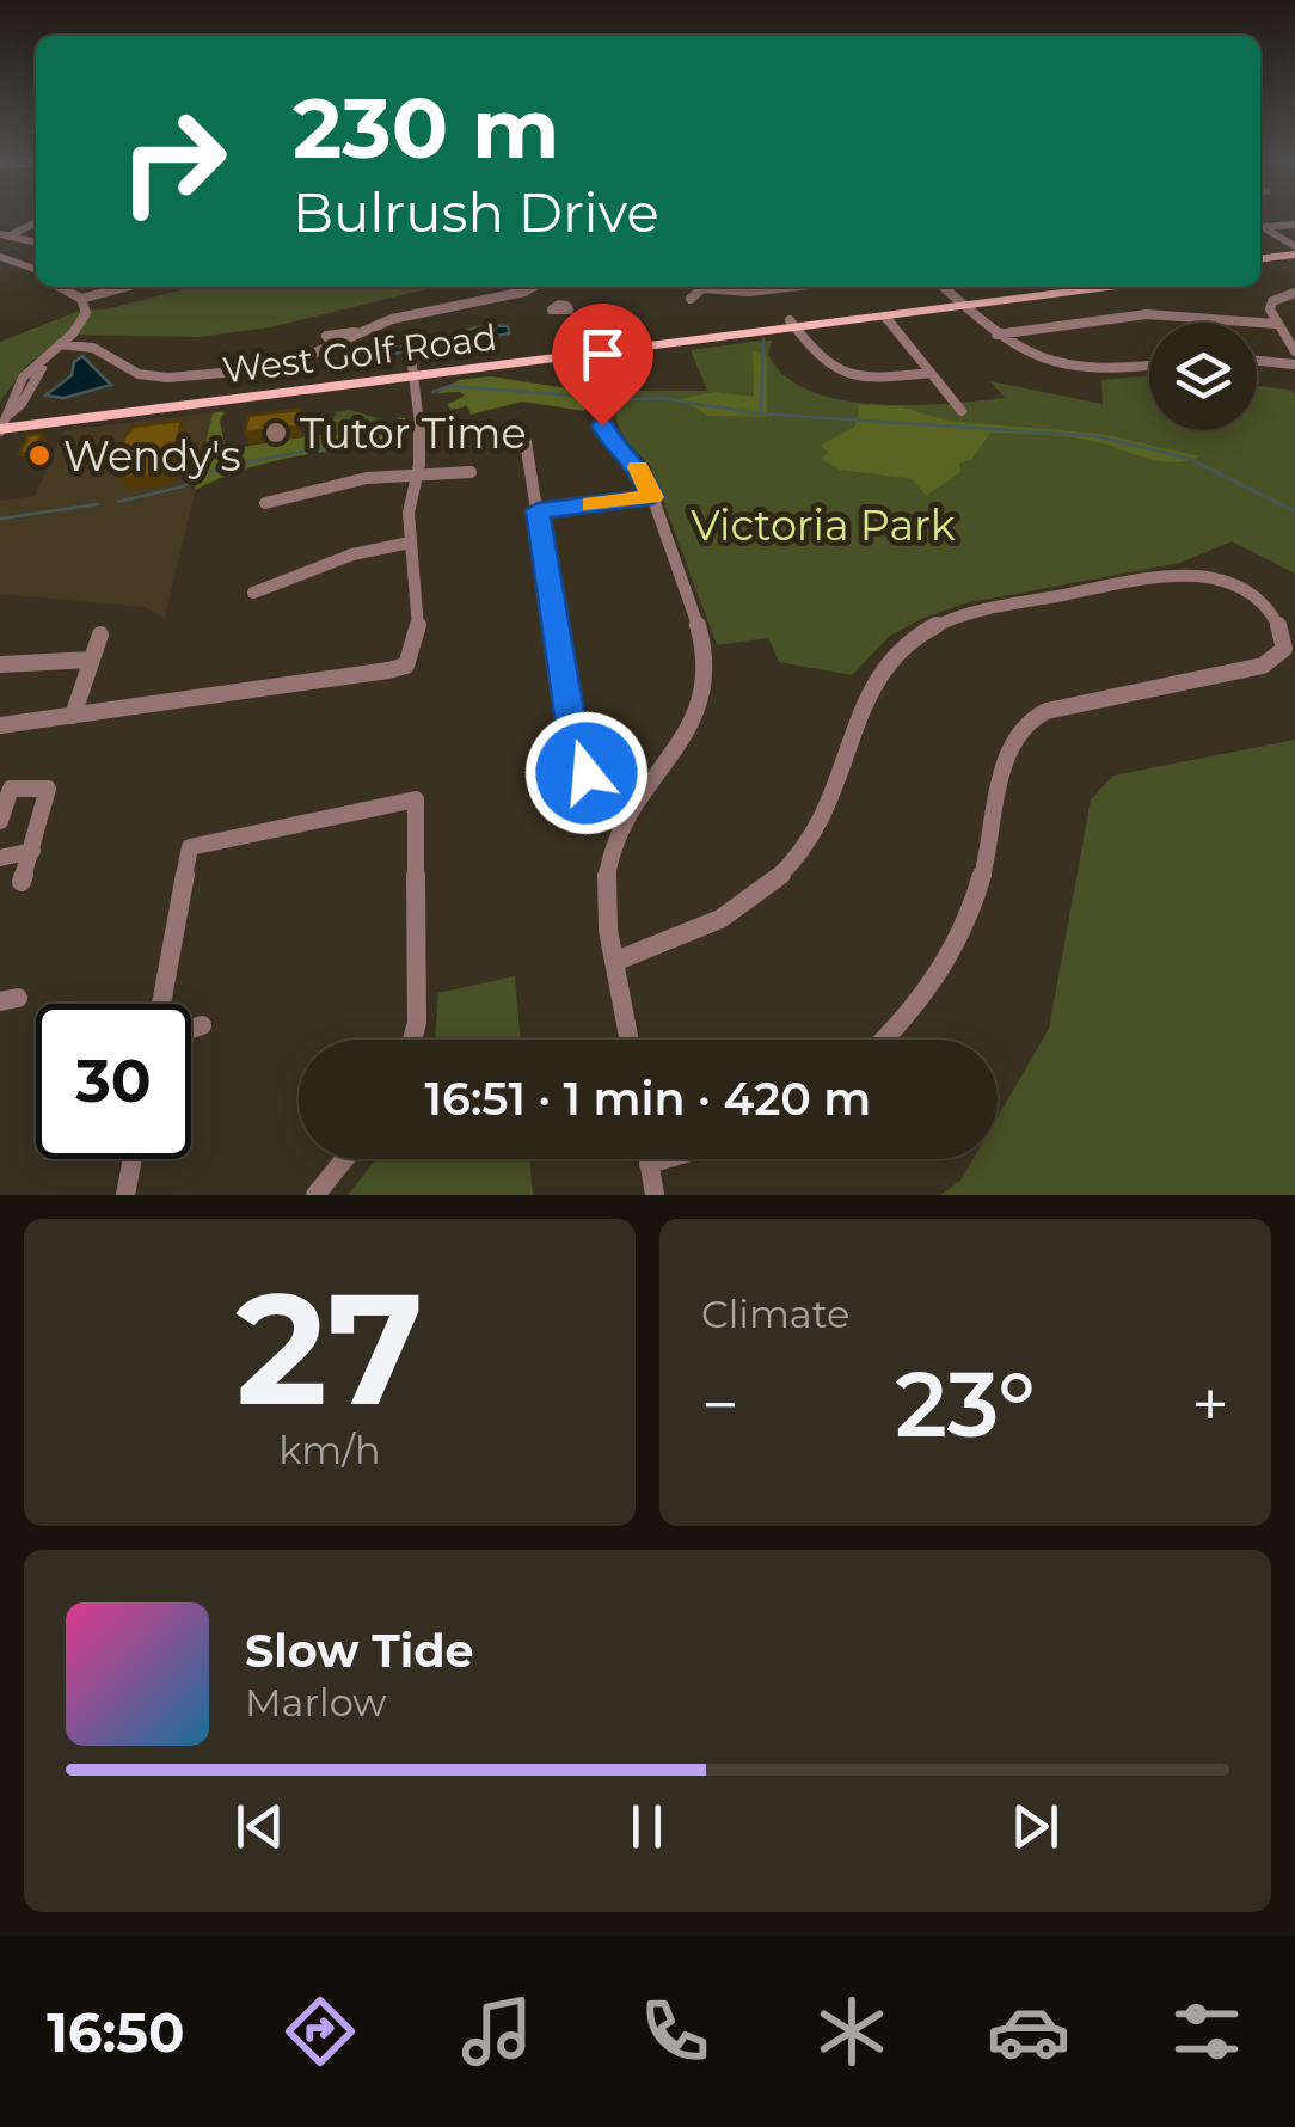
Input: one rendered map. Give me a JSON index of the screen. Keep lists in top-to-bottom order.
{
  "streets": {
    "main road": ["West Golf Road"]
  },
  "parks": ["Victoria Park"],
  "places": ["Tutor Time", "Wendy's"],
  "page": {
    "turn": ["230 m", "Bulrush Drive"],
    "limit": "30",
    "trip": "16:51 · 1 min · 420 m",
    "tile": [
      ["27", "km/h"],
      "Climate"
    ],
    "heat": ["−", "23°", "+"],
    "song": ["Slow Tide", "Marlow"],
    "tabs": "16:50"
  }
}
